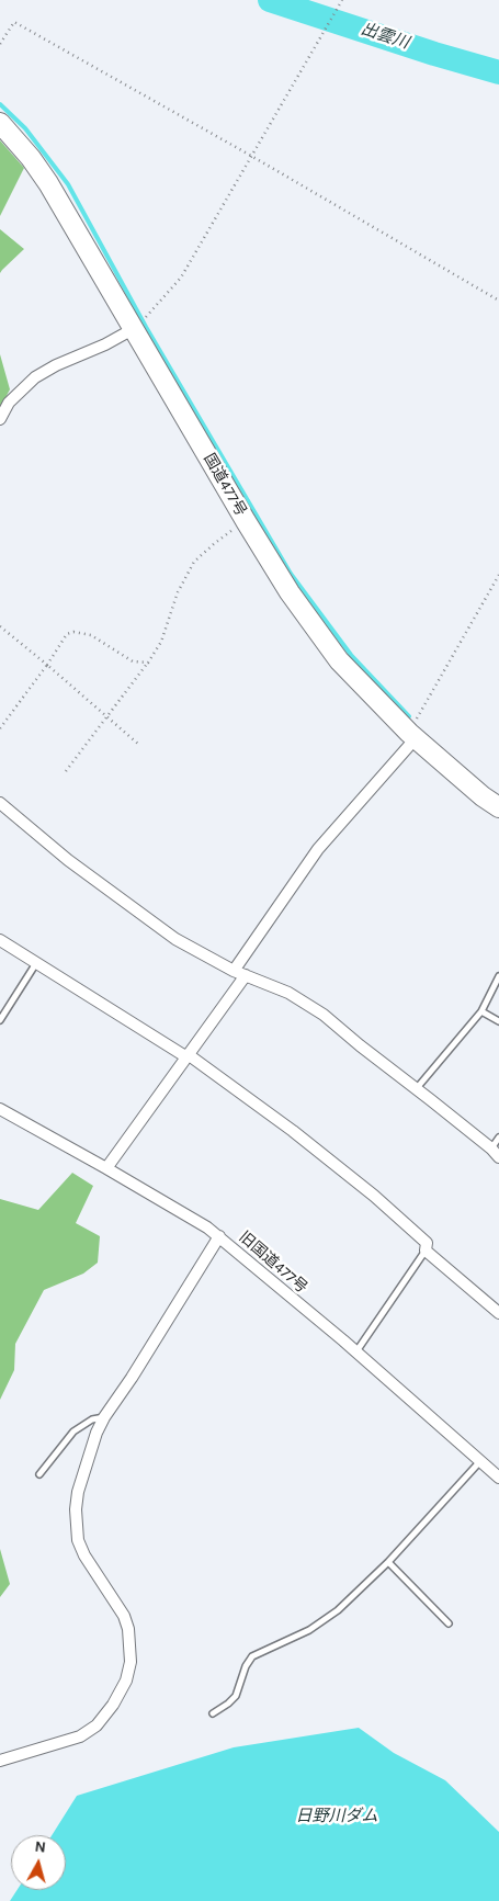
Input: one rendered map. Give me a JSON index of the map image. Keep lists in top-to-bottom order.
{
  "streets": {
    "highway": ["国道477号"],
    "street": ["旧国道477号"]
  },
  "water": ["出雲川", "日野川ダム"],
  "north": "top"
}
